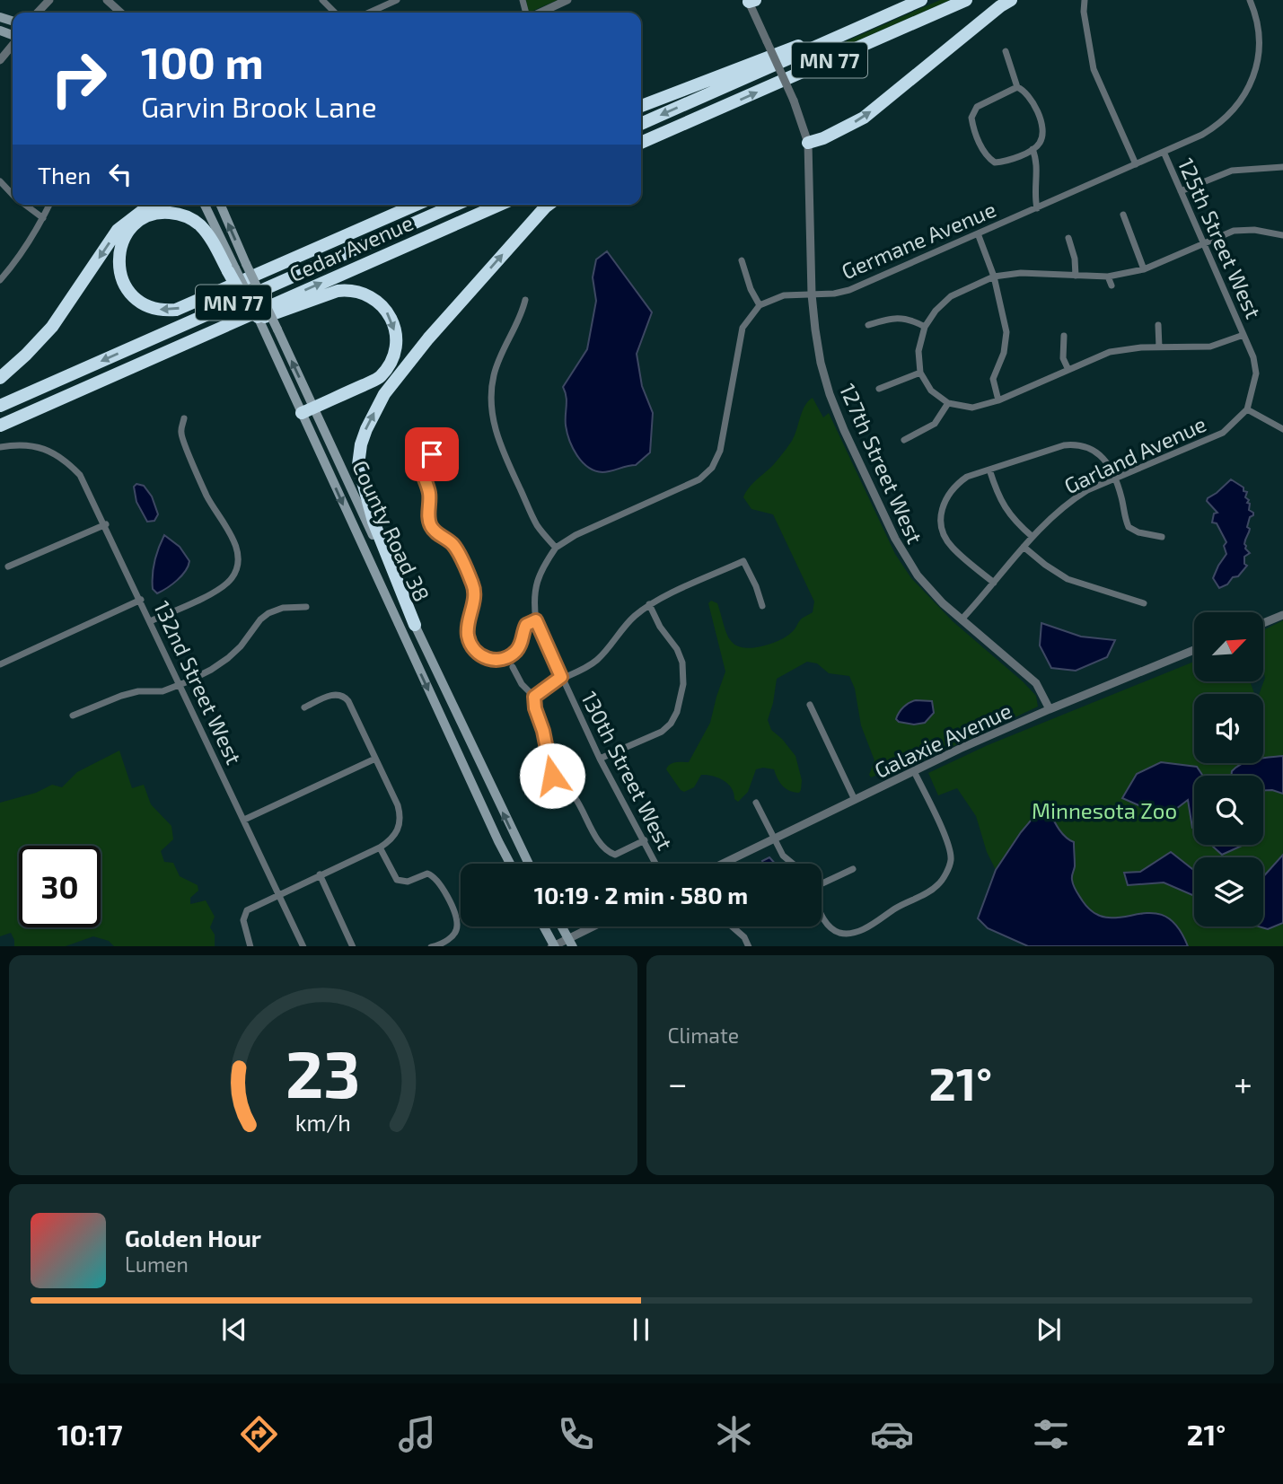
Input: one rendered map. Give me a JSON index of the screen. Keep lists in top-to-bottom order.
{
  "streets": {
    "highway": ["MN 77", "Cedar Avenue"],
    "main road": ["County Road 38"],
    "street": [
      "125th Street West",
      "Germane Avenue",
      "Garland Avenue",
      "127th Street West",
      "132nd Street West",
      "Galaxie Avenue",
      "130th Street West"
    ]
  },
  "crossings": [
    ["125th Street West", "Germane Avenue"],
    ["125th Street West", "Garland Avenue"],
    ["Germane Avenue", "127th Street West"],
    ["Garland Avenue", "127th Street West"],
    ["127th Street West", "Galaxie Avenue"]
  ],
  "parks": ["Minnesota Zoo"],
  "north": "top right",
  "page": {
    "turn": ["100 m", "Garvin Brook Lane"],
    "then": "Then",
    "limit": "30",
    "trip": "10:19 · 2 min · 580 m",
    "tile": "Climate",
    "heat": ["−", "21°", "+"],
    "song": ["Golden Hour", "Lumen"],
    "tabs": ["10:17", "21°"],
    "gauge": ["23", "km/h"]
  }
}
